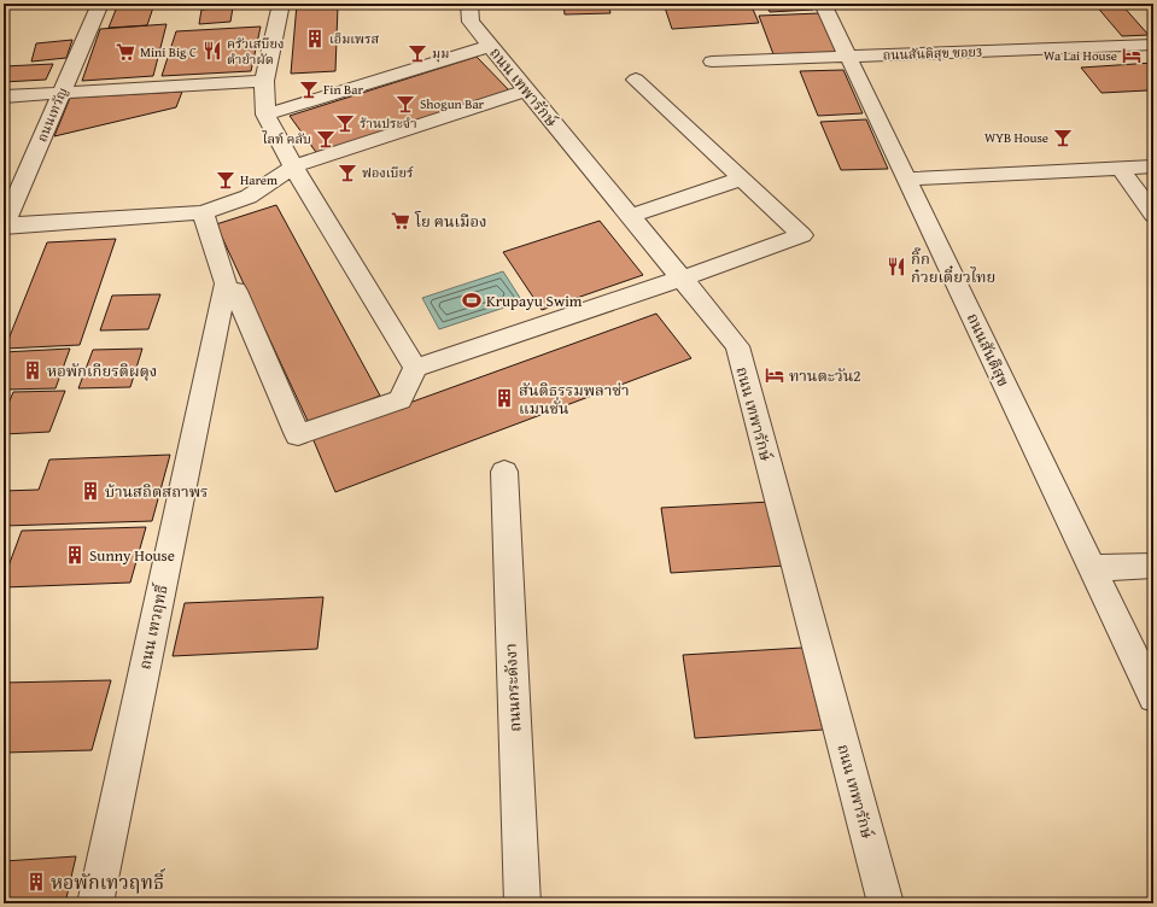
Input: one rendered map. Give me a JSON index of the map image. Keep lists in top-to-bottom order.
{
  "streets": {
    "street": [
      "ถนนสันติสุข ซอย3",
      "ถนน เทพารักษ์",
      "ถนนเทวัญ",
      "ถนนสันติสุข",
      "ถนน เทวฤทธิ์",
      "ถนนกระดังงา"
    ]
  },
  "crossings": [
    ["ถนนสันติสุข ซอย3", "ถนนสันติสุข"]
  ],
  "places": {
    "building": [
      "เอ็มเพรส",
      "หอพักเกียรติผดุง",
      "สันติธรรมพลาซ่า แมนชั่น",
      "บ้านสถิตสถาพร",
      "Sunny House",
      "หอพักเทวฤทธิ์"
    ],
    "restaurant": ["ครัวเสบียง ตำยำผัด", "กิ๊ก ก๋วยเตี๋ยวไทย"],
    "supermarket": ["Mini Big C", "โย ฅนเมือง"],
    "bar": [
      "มุม",
      "Fin Bar",
      "Shogun Bar",
      "ร้านประจำ",
      "WYB House",
      "ไลท์ คลับ",
      "ฟองเบียร์",
      "Harem"
    ],
    "hotel": ["Wa Lai House", "ทานตะวัน2"],
    "sports": ["Krupayu Swim"]
  }
}
